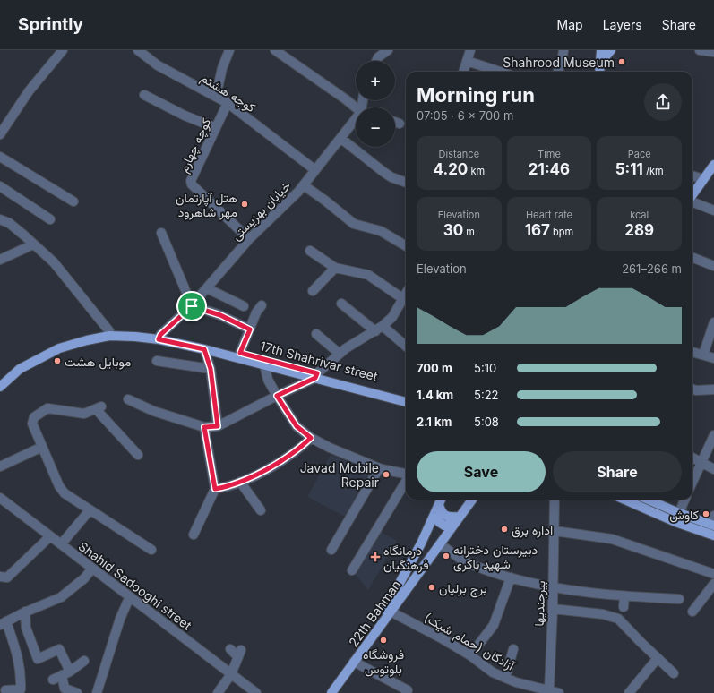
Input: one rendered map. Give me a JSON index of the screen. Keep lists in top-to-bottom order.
{
  "streets": {
    "main road": ["17th Shahrivar street", "22th Bahman"],
    "street": [
      "کوچه هشتم",
      "کوچه چهارم",
      "خیابان بهزیستی",
      "Shahid Sadooghi street",
      "بیرجندیها",
      "آزادگان (حمام شیک)"
    ]
  },
  "crossings": [
    ["کوچه هشتم", "کوچه چهارم"],
    ["کوچه هشتم", "خیابان بهزیستی"],
    ["کوچه چهارم", "خیابان بهزیستی"],
    ["خیابان بهزیستی", "17th Shahrivar street"],
    ["بیرجندیها", "آزادگان (حمام شیک)"],
    ["22th Bahman", "آزادگان (حمام شیک)"]
  ],
  "places": {
    "other": [
      "Shahrood Museum",
      "هتل آپارتمان مهر شاهرود",
      "موبایل هشت",
      "Javad Mobile Repair",
      "کاوش",
      "اداره برق",
      "دبیرستان دخترانه شهید باکری",
      "برج برلیان",
      "فروشگاه بلوتوس"
    ],
    "health": ["درمانگاه فرهنگیان"]
  },
  "page": {
    "header": "Sprintly",
    "nav": ["Map", "Layers", "Share"],
    "map_buttons": ["+", "−"],
    "heading": ["Morning run", "07:05 · 6 × 700 m"],
    "stats": [
      ["Distance", "4.20 km"],
      ["Time", "21:46"],
      ["Pace", "5:11 /km"],
      ["Elevation", "30 m"],
      ["Heart rate", "167 bpm"],
      ["kcal", "289"]
    ],
    "chart": ["Elevation", "261–266 m"],
    "list": [
      {
        "name": "700 m",
        "note": "5:10"
      },
      {
        "name": "1.4 km",
        "note": "5:22"
      },
      {
        "name": "2.1 km",
        "note": "5:08"
      }
    ],
    "buttons": ["Save", "Share"]
  }
}
